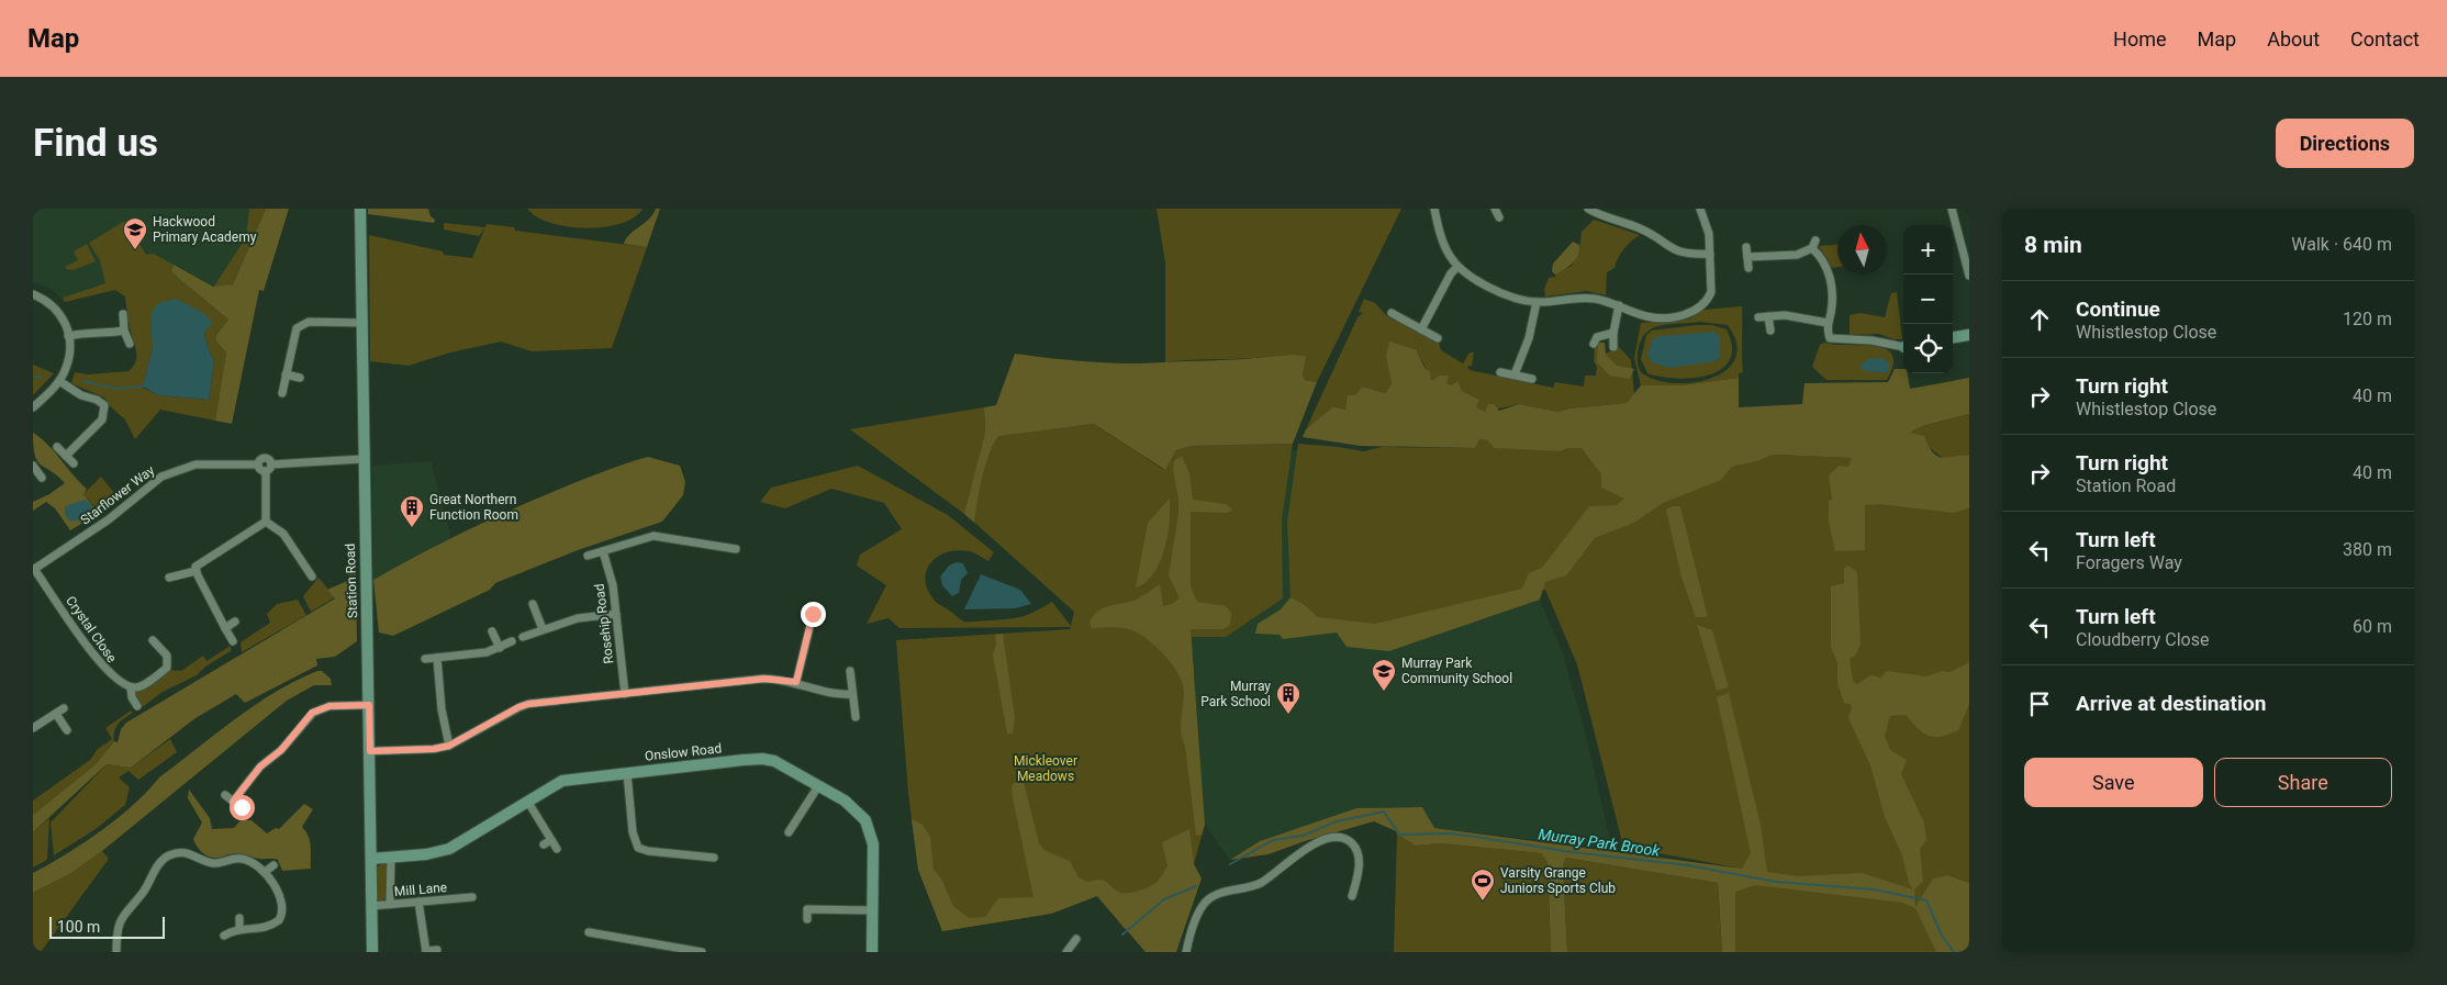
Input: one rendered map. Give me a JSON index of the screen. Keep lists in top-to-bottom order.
{
  "streets": {
    "main road": ["Station Road", "Onslow Road"],
    "street": [
      "Starflower Way",
      "Rosehip Road",
      "Crystal Close",
      "Mill Lane"
    ]
  },
  "crossings": [
    ["Starflower Way", "Crystal Close"],
    ["Station Road", "Onslow Road"],
    ["Station Road", "Mill Lane"]
  ],
  "water": ["Murray Park Brook"],
  "parks": ["Mickleover Meadows"],
  "places": {
    "school or university": ["Hackwood Primary Academy", "Murray Park Community School"],
    "building": ["Great Northern Function Room", "Murray Park School"],
    "sports": ["Varsity Grange Juniors Sports Club"]
  },
  "scale_bar": "100 m",
  "north": "top",
  "page": {
    "header": "Map",
    "nav": [
      "Home",
      "Map",
      "About",
      "Contact"
    ],
    "buttons": [
      "Directions",
      ["Save", "Share"]
    ],
    "title": "Find us",
    "heading": ["8 min", "Walk · 640 m"],
    "map_buttons": ["+", "−"],
    "list": [
      ["Continue", "Whistlestop Close", "120 m"],
      ["Turn right", "Whistlestop Close", "40 m"],
      ["Turn right", "Station Road", "40 m"],
      ["Turn left", "Foragers Way", "380 m"],
      ["Turn left", "Cloudberry Close", "60 m"],
      "Arrive at destination"
    ],
    "scale": "100 m"
  }
}
